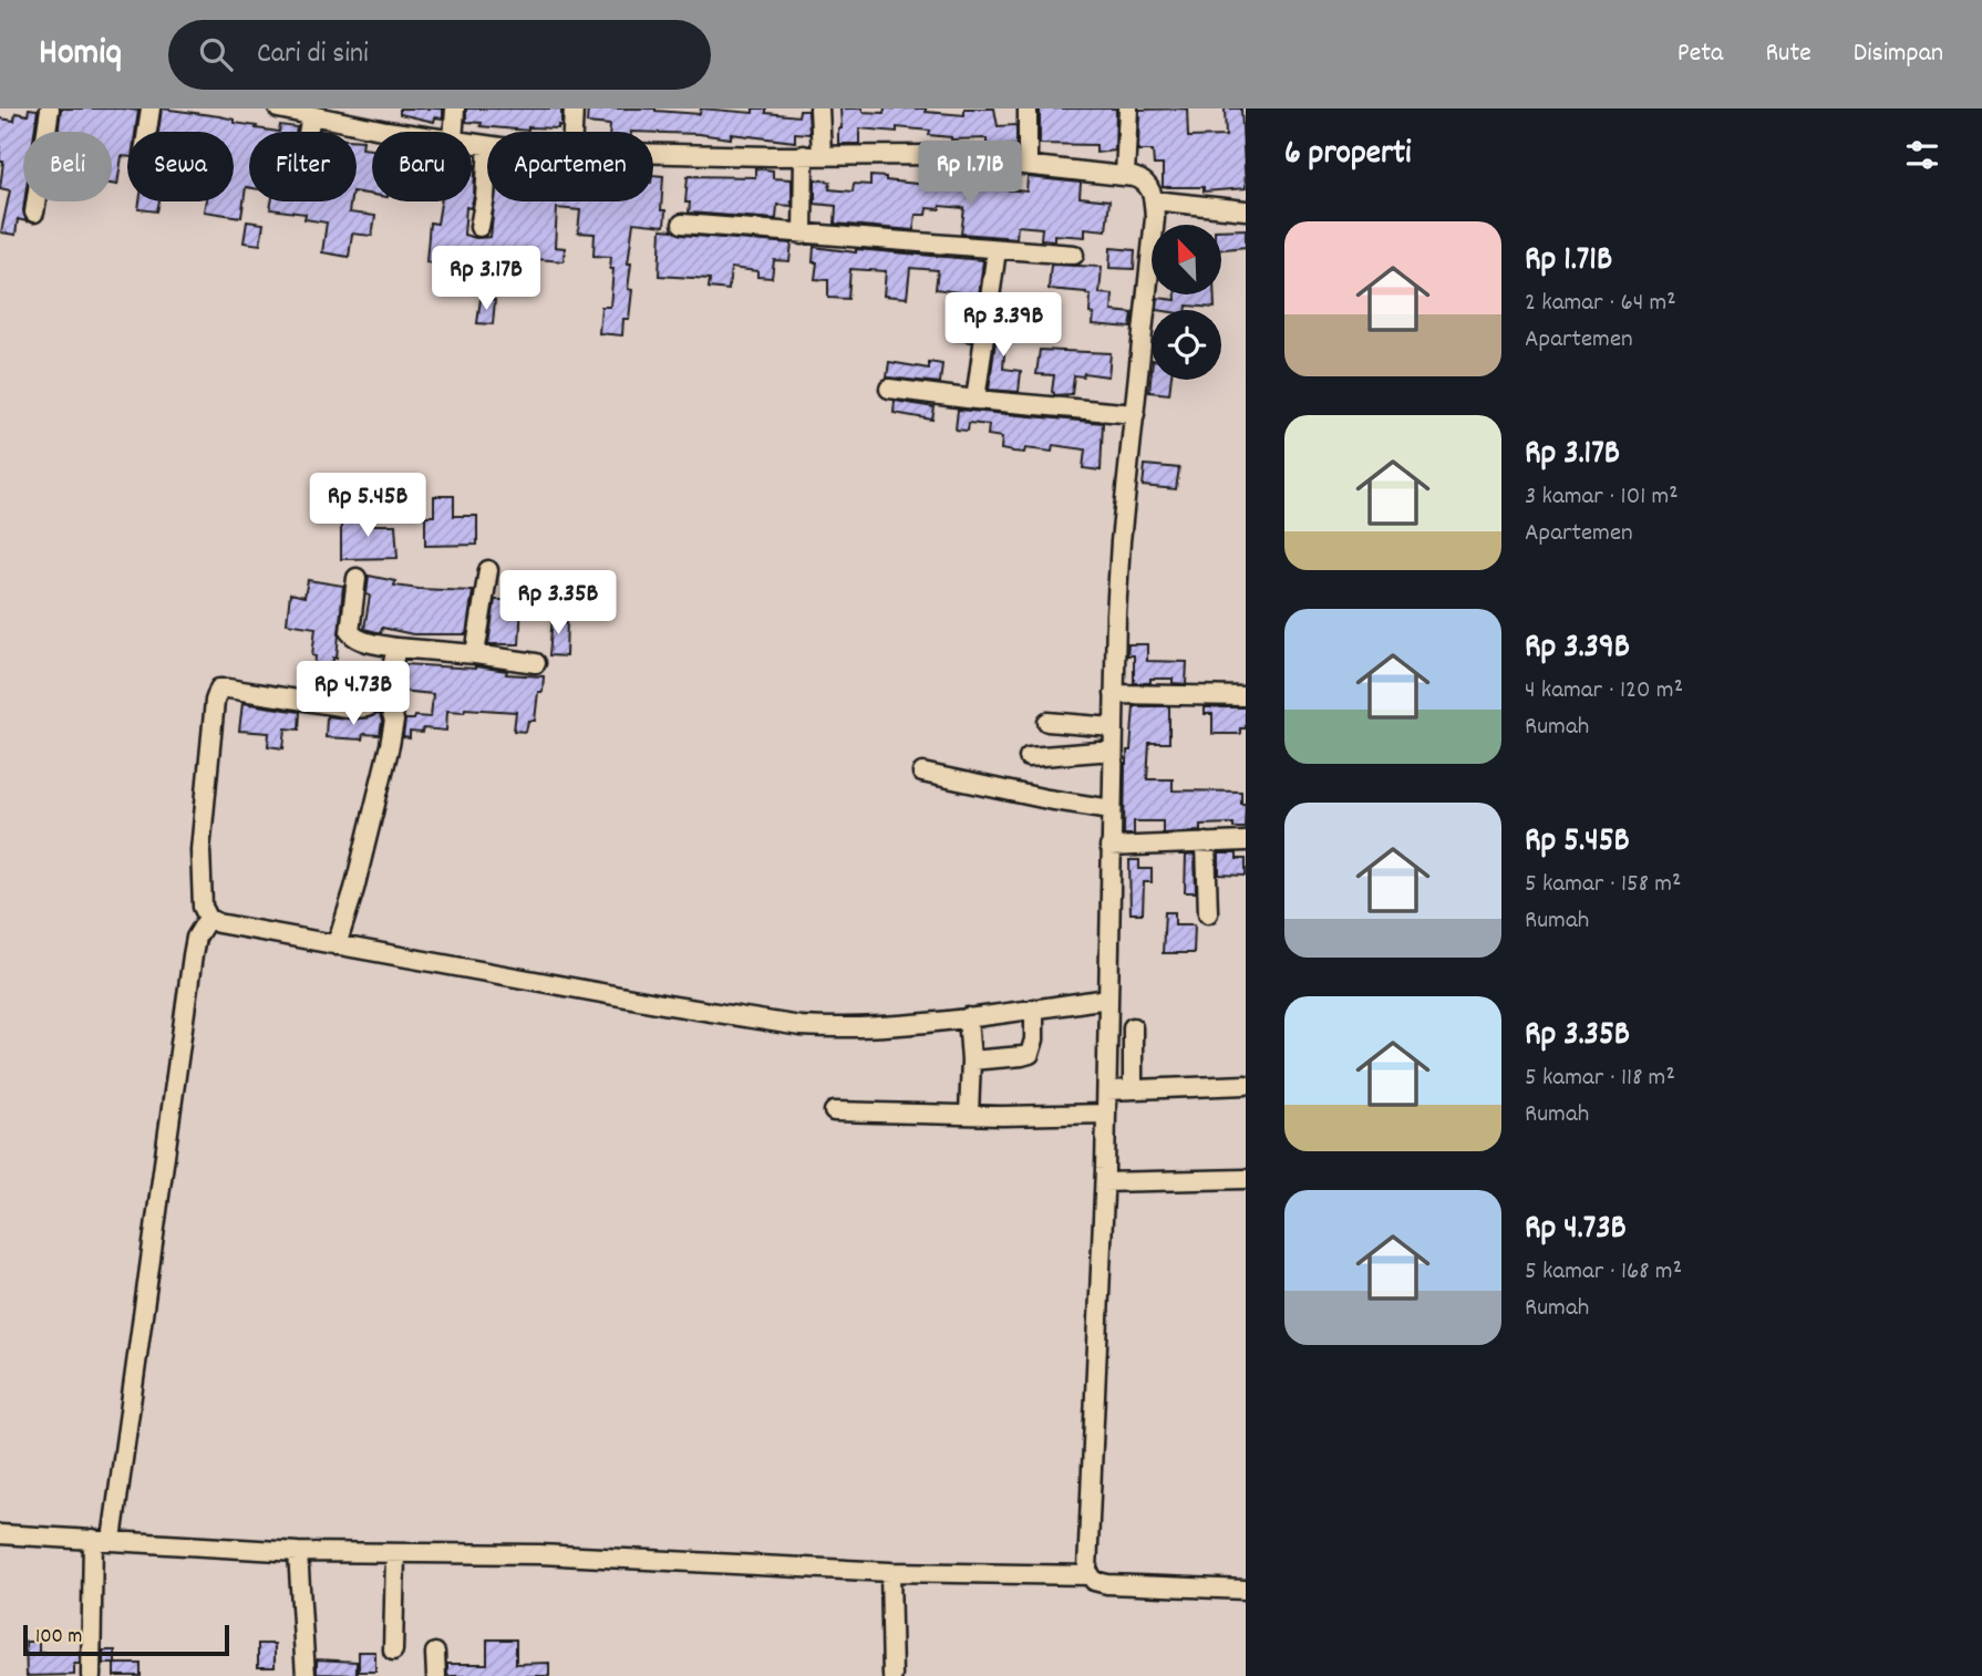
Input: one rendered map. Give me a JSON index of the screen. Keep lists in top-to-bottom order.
{
  "scale_bar": "100 m",
  "north": "top left",
  "page": {
    "header": "Homiq",
    "search": "Cari di sini",
    "nav": ["Peta", "Rute", "Disimpan"],
    "heading": "6 properti",
    "chip": [
      "Beli",
      "Sewa",
      "Filter",
      "Baru",
      "Apartemen"
    ],
    "price": [
      "Rp 1.71B",
      "Rp 3.17B",
      "Rp 3.39B",
      "Rp 5.45B",
      "Rp 3.35B",
      "Rp 4.73B"
    ],
    "list": [
      {
        "name": "Rp 1.71B",
        "note": "2 kamar · 64 m² · Apartemen"
      },
      {
        "name": "Rp 3.17B",
        "note": "3 kamar · 101 m² · Apartemen"
      },
      {
        "name": "Rp 3.39B",
        "note": "4 kamar · 120 m² · Rumah"
      },
      {
        "name": "Rp 5.45B",
        "note": "5 kamar · 158 m² · Rumah"
      },
      {
        "name": "Rp 3.35B",
        "note": "5 kamar · 118 m² · Rumah"
      },
      {
        "name": "Rp 4.73B",
        "note": "5 kamar · 168 m² · Rumah"
      }
    ],
    "scale": "100 m"
  }
}
